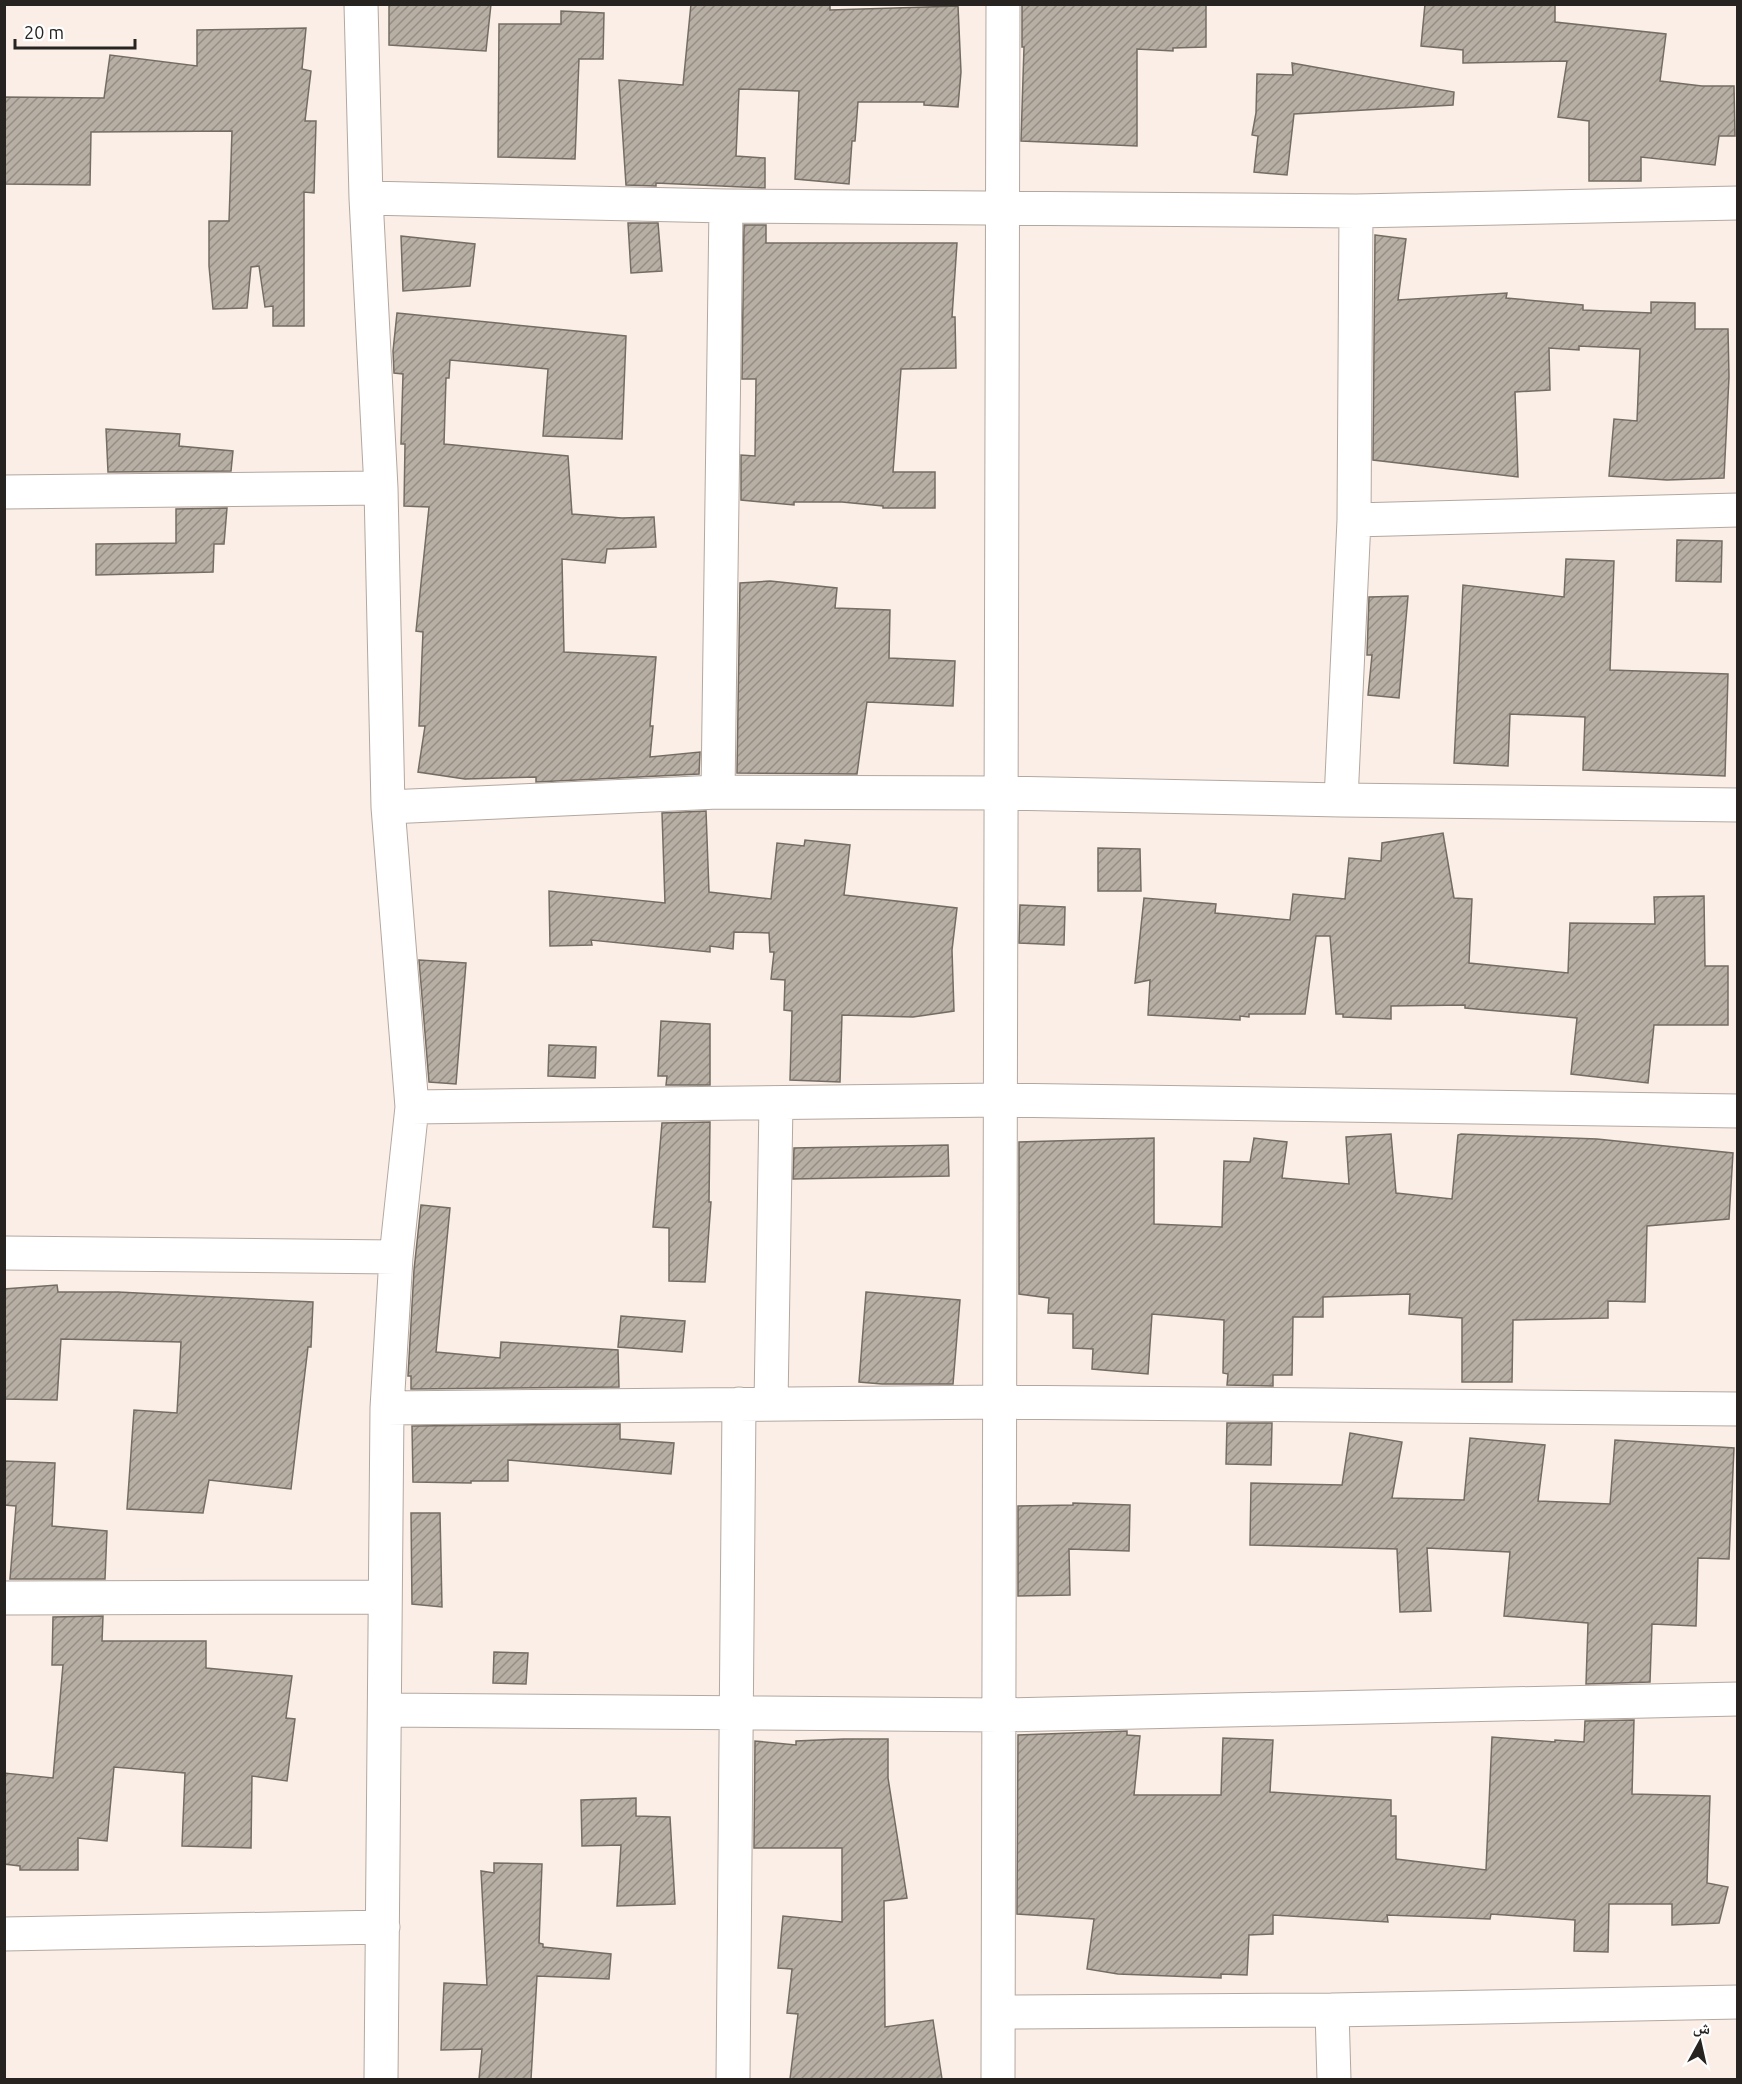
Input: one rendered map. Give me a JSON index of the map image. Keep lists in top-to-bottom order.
{
  "scale_bar": "20 m",
  "north": "top"
}
